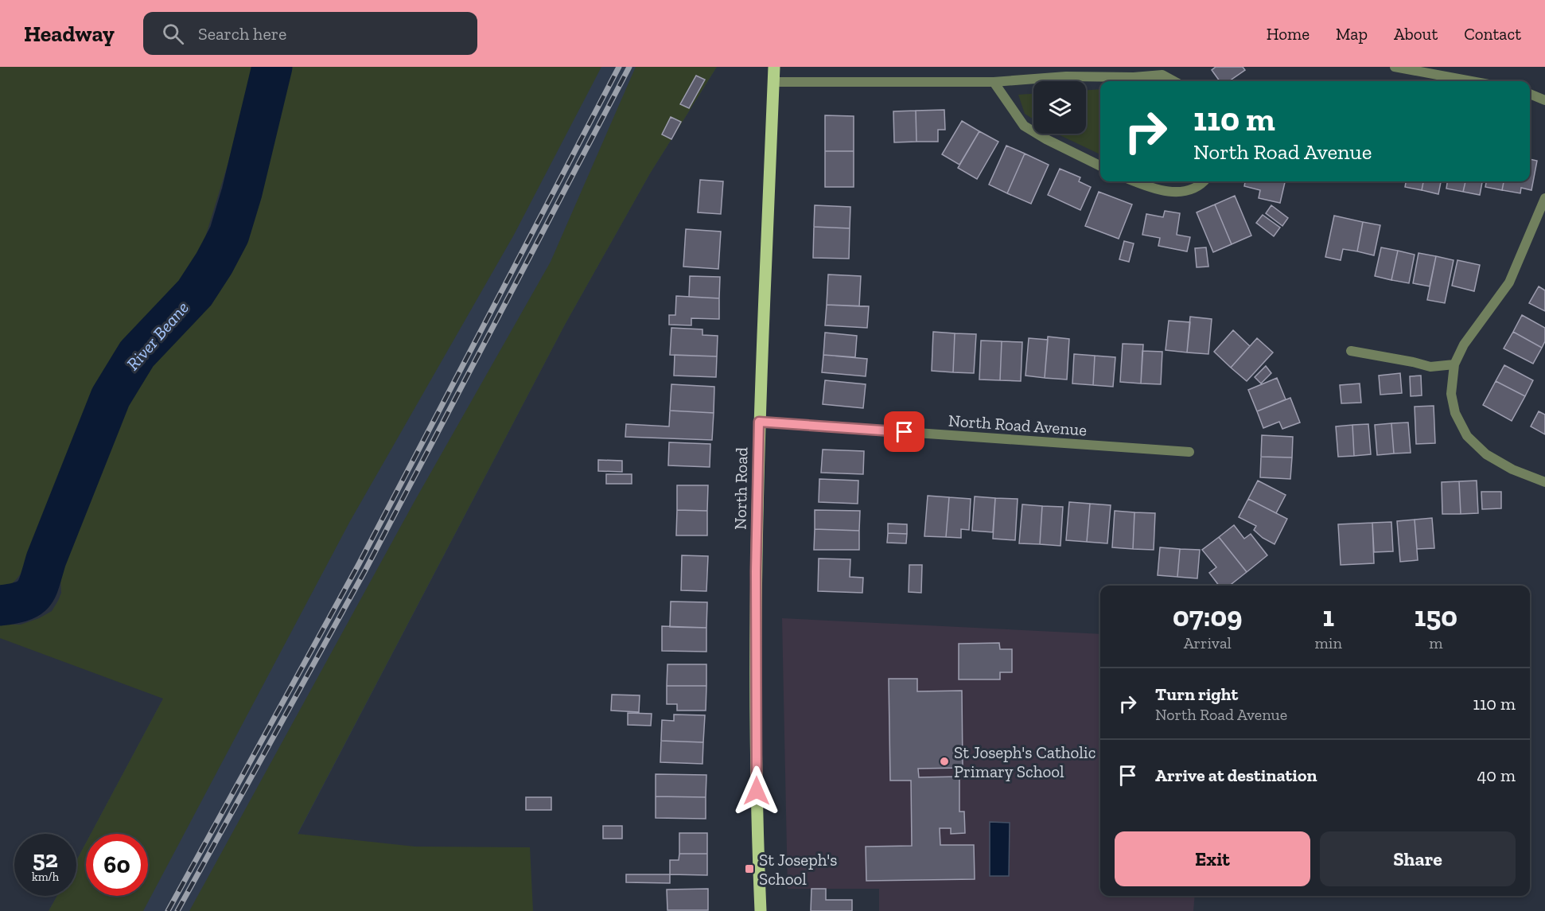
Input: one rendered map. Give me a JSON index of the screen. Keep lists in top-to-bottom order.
{
  "streets": {
    "main road": ["North Road"],
    "street": ["North Road Avenue"]
  },
  "crossings": [
    ["North Road Avenue", "North Road"]
  ],
  "water": ["River Beane"],
  "places": {
    "other": ["St Joseph's Catholic Primary School"],
    "transit": ["St Joseph's School"]
  },
  "page": {
    "header": "Headway",
    "search": "Search here",
    "nav": [
      "Home",
      "Map",
      "About",
      "Contact"
    ],
    "turn": ["110 m", "North Road Avenue"],
    "eta": [
      "07:09",
      "Arrival",
      "1",
      "min",
      "150",
      "m"
    ],
    "list": [
      {
        "name": "Turn right",
        "note": "North Road Avenue",
        "value": "110 m"
      },
      {
        "name": "Arrive at destination",
        "value": "40 m"
      }
    ],
    "buttons": ["Exit", "Share"],
    "speed": "52 km/h",
    "limit": "60"
  }
}
